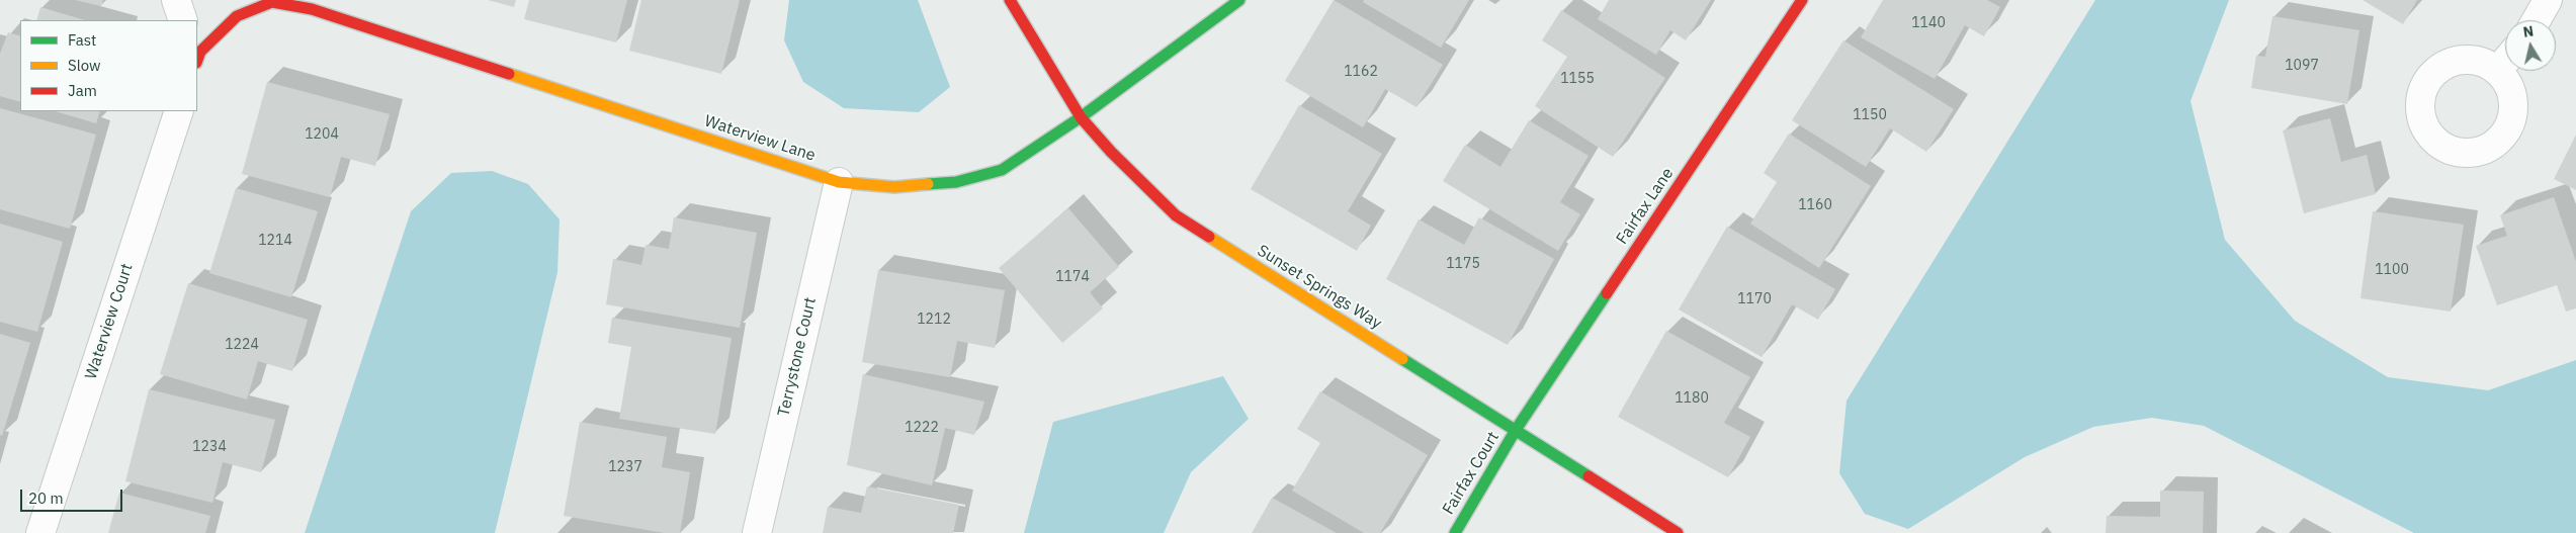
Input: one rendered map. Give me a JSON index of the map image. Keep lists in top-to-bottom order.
{
  "streets": {
    "street": [
      "Waterview Lane",
      "Fairfax Lane",
      "Sunset Springs Way",
      "Waterview Court",
      "Terrystone Court",
      "Fairfax Court"
    ]
  },
  "crossings": [
    ["Waterview Lane", "Sunset Springs Way"],
    ["Waterview Lane", "Terrystone Court"],
    ["Fairfax Lane", "Sunset Springs Way"],
    ["Fairfax Lane", "Fairfax Court"],
    ["Sunset Springs Way", "Fairfax Court"]
  ],
  "house_numbers": [
    "1140",
    "1097",
    "1162",
    "1155",
    "1150",
    "1204",
    "1160",
    "1214",
    "1175",
    "1100",
    "1174",
    "1170",
    "1212",
    "1224",
    "1180",
    "1222",
    "1234",
    "1237"
  ],
  "legend": ["Fast", "Slow", "Jam"],
  "scale_bar": "20 m",
  "north": "top"
}
